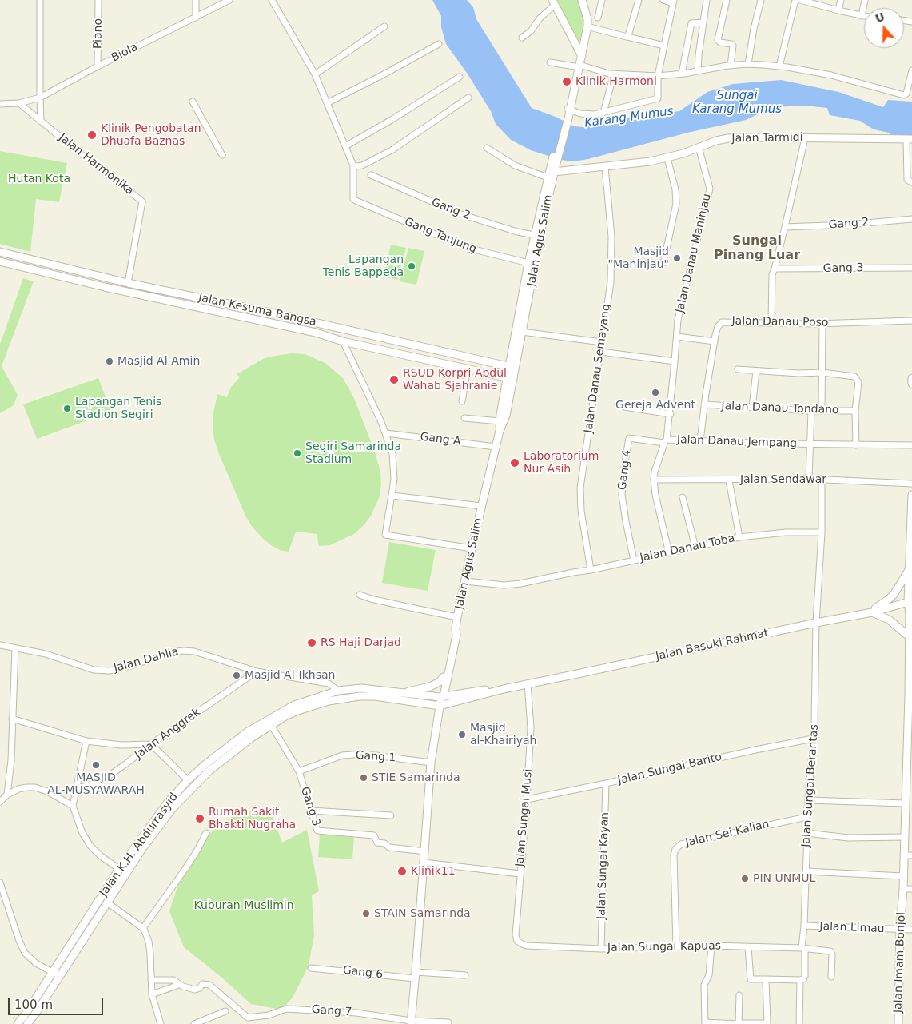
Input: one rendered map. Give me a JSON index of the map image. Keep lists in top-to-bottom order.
{
  "streets": {
    "street": [
      "Piano",
      "Biola",
      "Jalan Tarmidi",
      "Jalan Harmonika",
      "Gang 2",
      "Gang Tanjung",
      "Jalan Agus Salim",
      "Jalan Danau Maninjau",
      "Gang 3",
      "Jalan Kesuma Bangsa",
      "Jalan Danau Poso",
      "Jalan Danau Semayang",
      "Jalan Danau Tondano",
      "Gang A",
      "Jalan Danau Jempang",
      "Gang 4",
      "Jalan Sendawar",
      "Jalan Danau Toba",
      "Jalan Basuki Rahmat",
      "Jalan Dahlia",
      "Jalan Anggrek",
      "Gang 1",
      "Jalan Sungai Barito",
      "Jalan Sungai Berantas",
      "Jalan Sungai Musi",
      "Jalan Sei Kalian",
      "Jalan K.H. Abdurrasyid",
      "Jalan Sungai Kayan",
      "Jalan Limau",
      "Jalan Sungai Kapuas",
      "Jalan Imam Bonjol",
      "Gang 6",
      "Gang 7"
    ]
  },
  "crossings": [
    ["Piano", "Biola"],
    ["Biola", "Jalan Harmonika"],
    ["Jalan Tarmidi", "Jalan Agus Salim"],
    ["Jalan Tarmidi", "Jalan Danau Maninjau"],
    ["Jalan Tarmidi", "Jalan Danau Semayang"],
    ["Jalan Harmonika", "Jalan Kesuma Bangsa"],
    ["Gang 2", "Jalan Agus Salim"],
    ["Gang Tanjung", "Jalan Agus Salim"],
    ["Jalan Agus Salim", "Gang 3"],
    ["Jalan Agus Salim", "Jalan Kesuma Bangsa"],
    ["Jalan Agus Salim", "Gang A"],
    ["Jalan Agus Salim", "Jalan Danau Toba"],
    ["Jalan Agus Salim", "Jalan Basuki Rahmat"],
    ["Jalan Agus Salim", "Gang 1"],
    ["Jalan Agus Salim", "Jalan K.H. Abdurrasyid"],
    ["Jalan Agus Salim", "Gang 6"],
    ["Jalan Agus Salim", "Gang 7"],
    ["Jalan Danau Maninjau", "Jalan Danau Jempang"],
    ["Gang 3", "Gang 1"],
    ["Gang 3", "Jalan K.H. Abdurrasyid"],
    ["Jalan Danau Poso", "Jalan Danau Tondano"],
    ["Jalan Danau Poso", "Jalan Danau Jempang"],
    ["Jalan Danau Semayang", "Jalan Danau Toba"],
    ["Jalan Danau Jempang", "Gang 4"],
    ["Gang 4", "Jalan Danau Toba"],
    ["Jalan Basuki Rahmat", "Jalan Sungai Berantas"],
    ["Jalan Basuki Rahmat", "Jalan Sungai Musi"],
    ["Jalan Basuki Rahmat", "Jalan K.H. Abdurrasyid"],
    ["Jalan Basuki Rahmat", "Jalan Imam Bonjol"],
    ["Jalan Dahlia", "Jalan Anggrek"],
    ["Jalan Dahlia", "Jalan K.H. Abdurrasyid"],
    ["Jalan Sungai Barito", "Jalan Sungai Berantas"],
    ["Jalan Sungai Barito", "Jalan Sungai Musi"],
    ["Jalan Sungai Barito", "Jalan Sungai Kayan"],
    ["Jalan Sungai Berantas", "Jalan Sei Kalian"],
    ["Jalan Sungai Berantas", "Jalan Limau"],
    ["Jalan Sungai Berantas", "Jalan Sungai Kapuas"],
    ["Jalan Sungai Musi", "Jalan Sungai Kapuas"],
    ["Jalan Sei Kalian", "Jalan Sungai Kapuas"],
    ["Jalan Sungai Kayan", "Jalan Sungai Kapuas"],
    ["Jalan Limau", "Jalan Imam Bonjol"]
  ],
  "districts": ["Sungai Pinang Luar"],
  "water": ["Sungai Karang Mumus", "Karang Mumus"],
  "parks": ["Hutan Kota", "Kuburan Muslimin"],
  "places": [
    "Klinik Harmoni",
    "Klinik Pengobatan Dhuafa Baznas",
    "Masjid \"Maninjau\"",
    "Lapangan Tenis Bappeda",
    "Masjid Al-Amin",
    "RSUD Korpri Abdul Wahab Sjahranie",
    "Gereja Advent",
    "Lapangan Tenis Stadion Segiri",
    "Segiri Samarinda Stadium",
    "Laboratorium Nur Asih",
    "RS Haji Darjad",
    "Masjid Al-Ikhsan",
    "Masjid al-Khairiyah",
    "MASJID AL-MUSYAWARAH",
    "STIE Samarinda",
    "Rumah Sakit Bhakti Nugraha",
    "Klinik11",
    "PIN UNMUL",
    "STAIN Samarinda"
  ],
  "scale_bar": "100 m",
  "north": "top"
}
